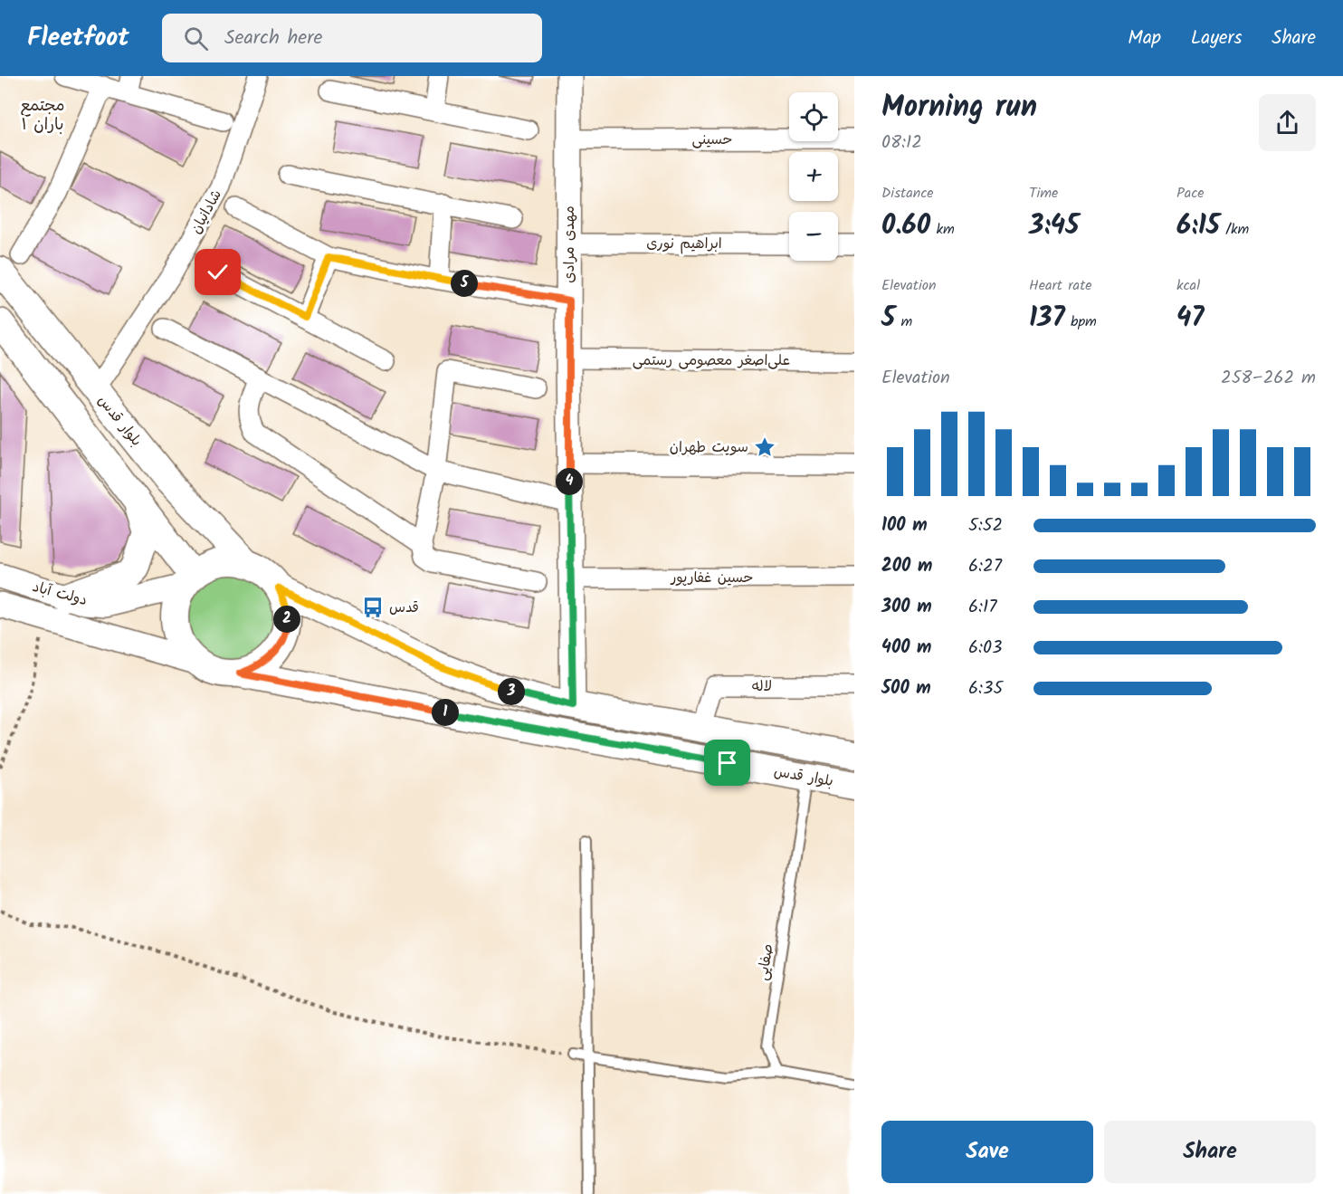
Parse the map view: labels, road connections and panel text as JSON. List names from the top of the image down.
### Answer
{
  "streets": {
    "main road": ["بلوار قدس"],
    "street": [
      "حسینی",
      "شادانیان",
      "ابراهیم نوری",
      "مهدی مرادی",
      "علی‌اصغر معصومی رستمی",
      "حسین غفارپور",
      "دولت آباد",
      "لاله"
    ],
    "lane": ["صفایی"]
  },
  "crossings": [
    ["حسینی", "مهدی مرادی"],
    ["شادانیان", "بلوار قدس"],
    ["ابراهیم نوری", "مهدی مرادی"],
    ["مهدی مرادی", "علی‌اصغر معصومی رستمی"],
    ["مهدی مرادی", "بلوار قدس"],
    ["مهدی مرادی", "حسین غفارپور"],
    ["بلوار قدس", "دولت آباد"],
    ["بلوار قدس", "لاله"],
    ["بلوار قدس", "صفایی"]
  ],
  "districts": ["مجتمع باران ١"],
  "places": {
    "place": ["سويت طهران"],
    "bus stop": ["قدس"]
  },
  "page": {
    "header": "Fleetfoot",
    "search": "Search here",
    "nav": ["Map", "Layers", "Share"],
    "heading": ["Morning run", "08:12"],
    "map_buttons": ["+", "−"],
    "stats": [
      ["Distance", "0.60 km"],
      ["Time", "3:45"],
      ["Pace", "6:15 /km"],
      ["Elevation", "5 m"],
      ["Heart rate", "137 bpm"],
      ["kcal", "47"]
    ],
    "pins": [
      "5",
      "4",
      "2",
      "3",
      "1"
    ],
    "chart": ["Elevation", "258–262 m"],
    "list": [
      {
        "name": "100 m",
        "note": "5:52"
      },
      {
        "name": "200 m",
        "note": "6:27"
      },
      {
        "name": "300 m",
        "note": "6:17"
      },
      {
        "name": "400 m",
        "note": "6:03"
      },
      {
        "name": "500 m",
        "note": "6:35"
      }
    ],
    "buttons": ["Save", "Share"]
  }
}
